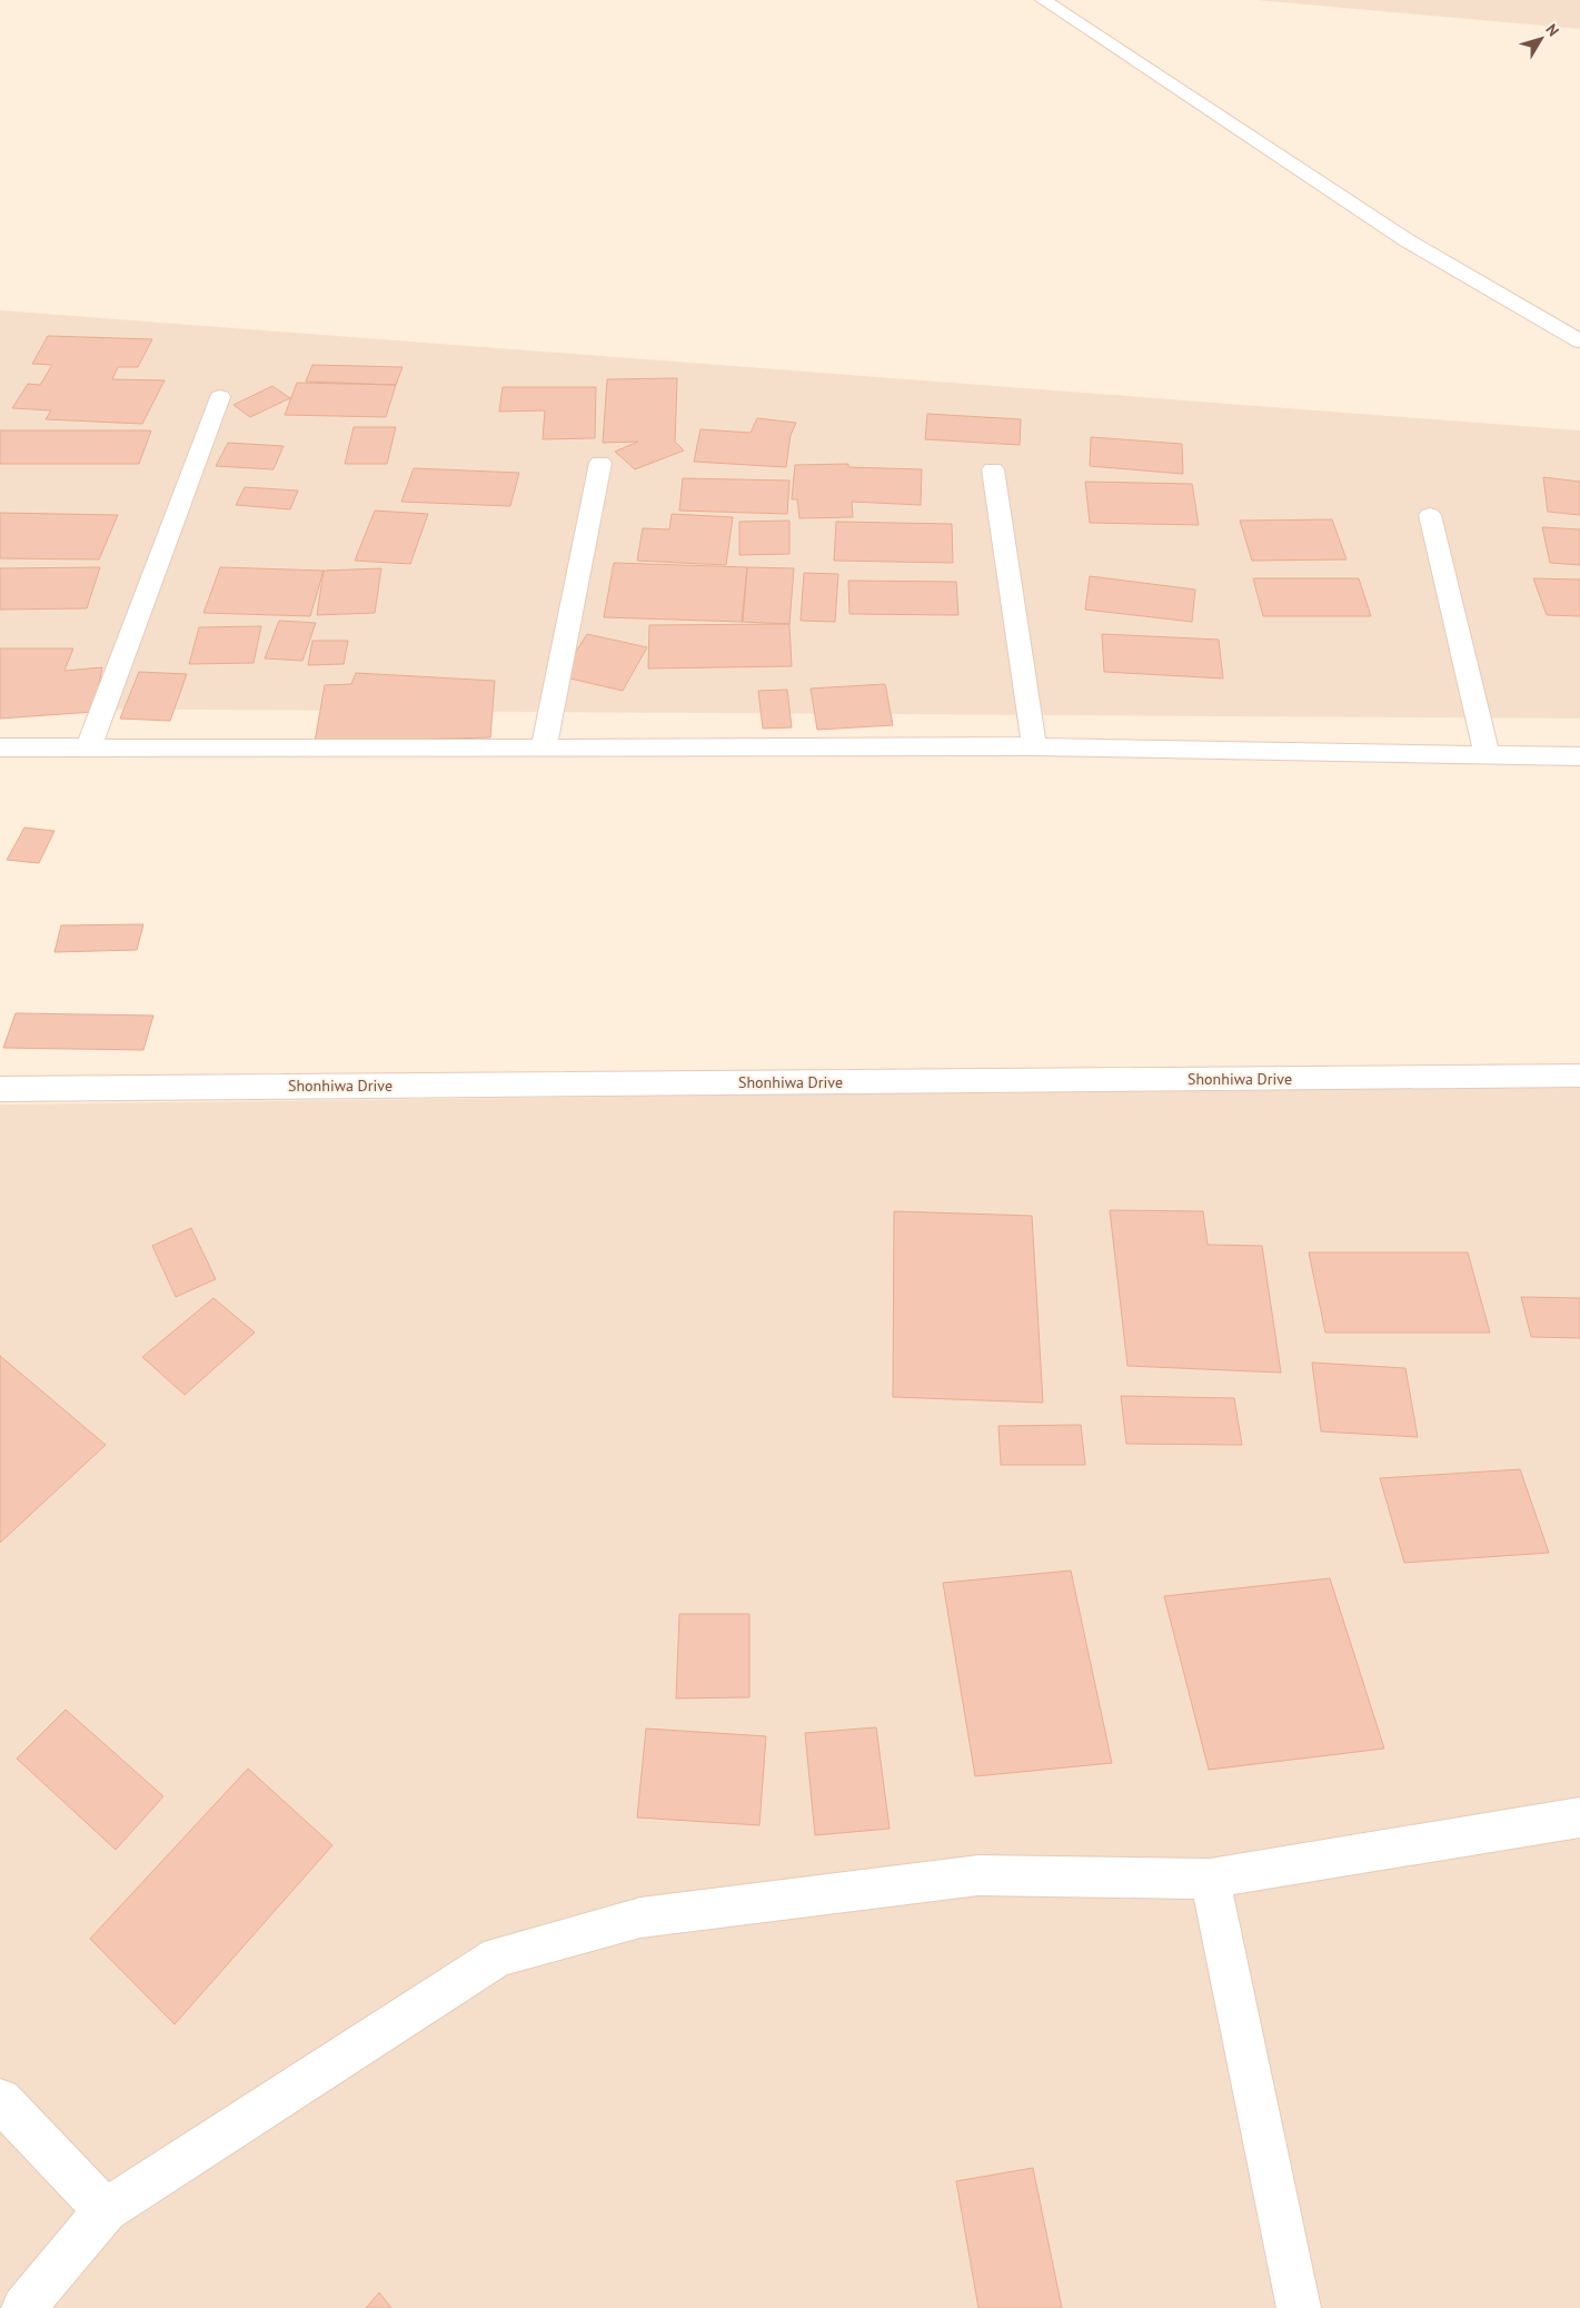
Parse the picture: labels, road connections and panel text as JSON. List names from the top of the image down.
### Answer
{
  "streets": {
    "street": ["Shonhiwa Drive"]
  },
  "north": "top right"
}
